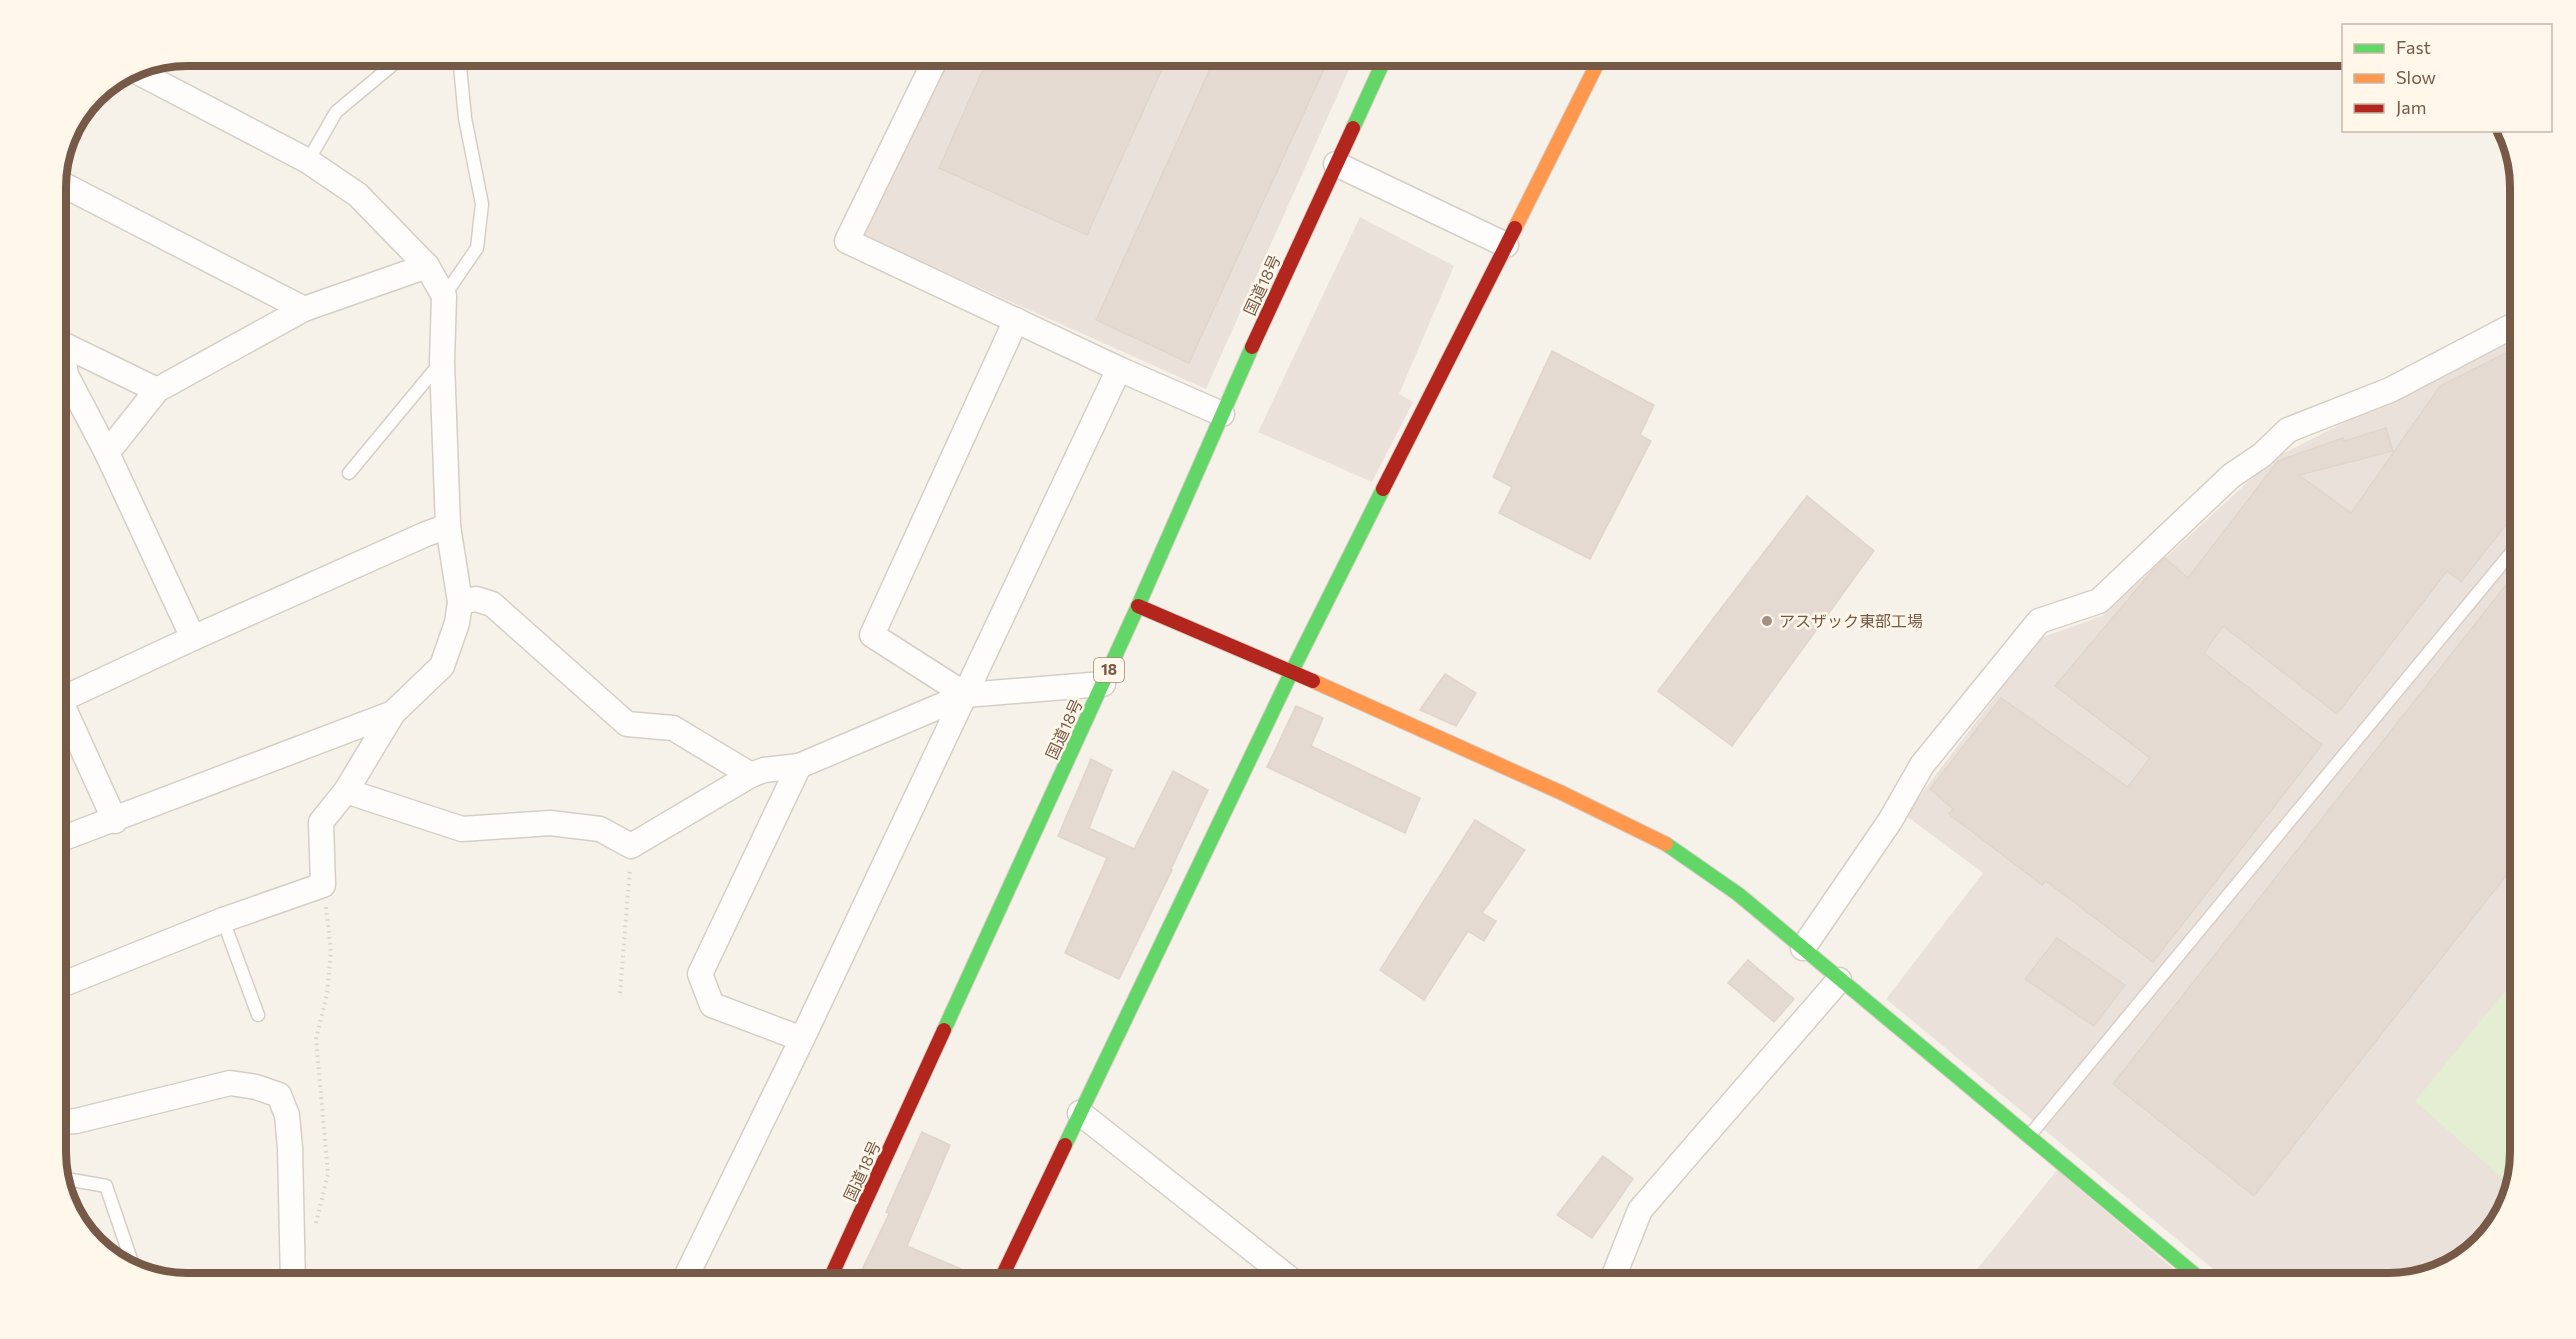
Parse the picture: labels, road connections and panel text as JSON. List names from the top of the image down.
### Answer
{
  "streets": {
    "main road": ["国道18号", "18"]
  },
  "places": ["アスザック東部工場"],
  "legend": ["Fast", "Slow", "Jam"]
}
